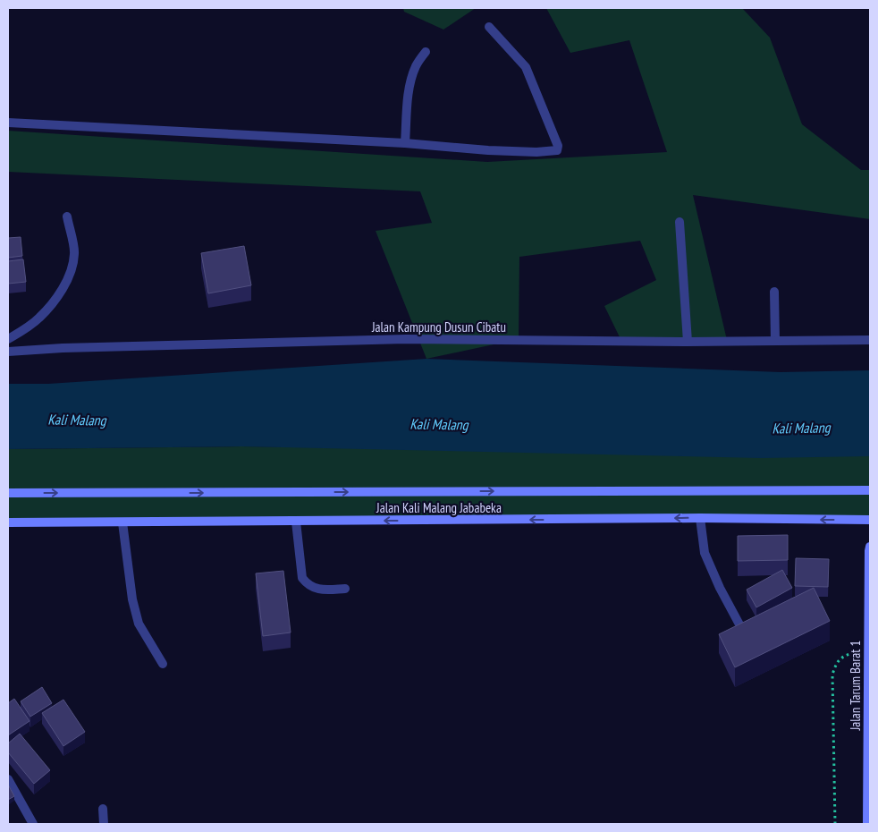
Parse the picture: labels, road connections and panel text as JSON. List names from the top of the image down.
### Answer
{
  "streets": {
    "main road": ["Jalan Kali Malang Jababeka", "Jalan Tarum Barat 1"],
    "street": ["Jalan Kampung Dusun Cibatu"]
  },
  "water": ["Kali Malang"]
}
